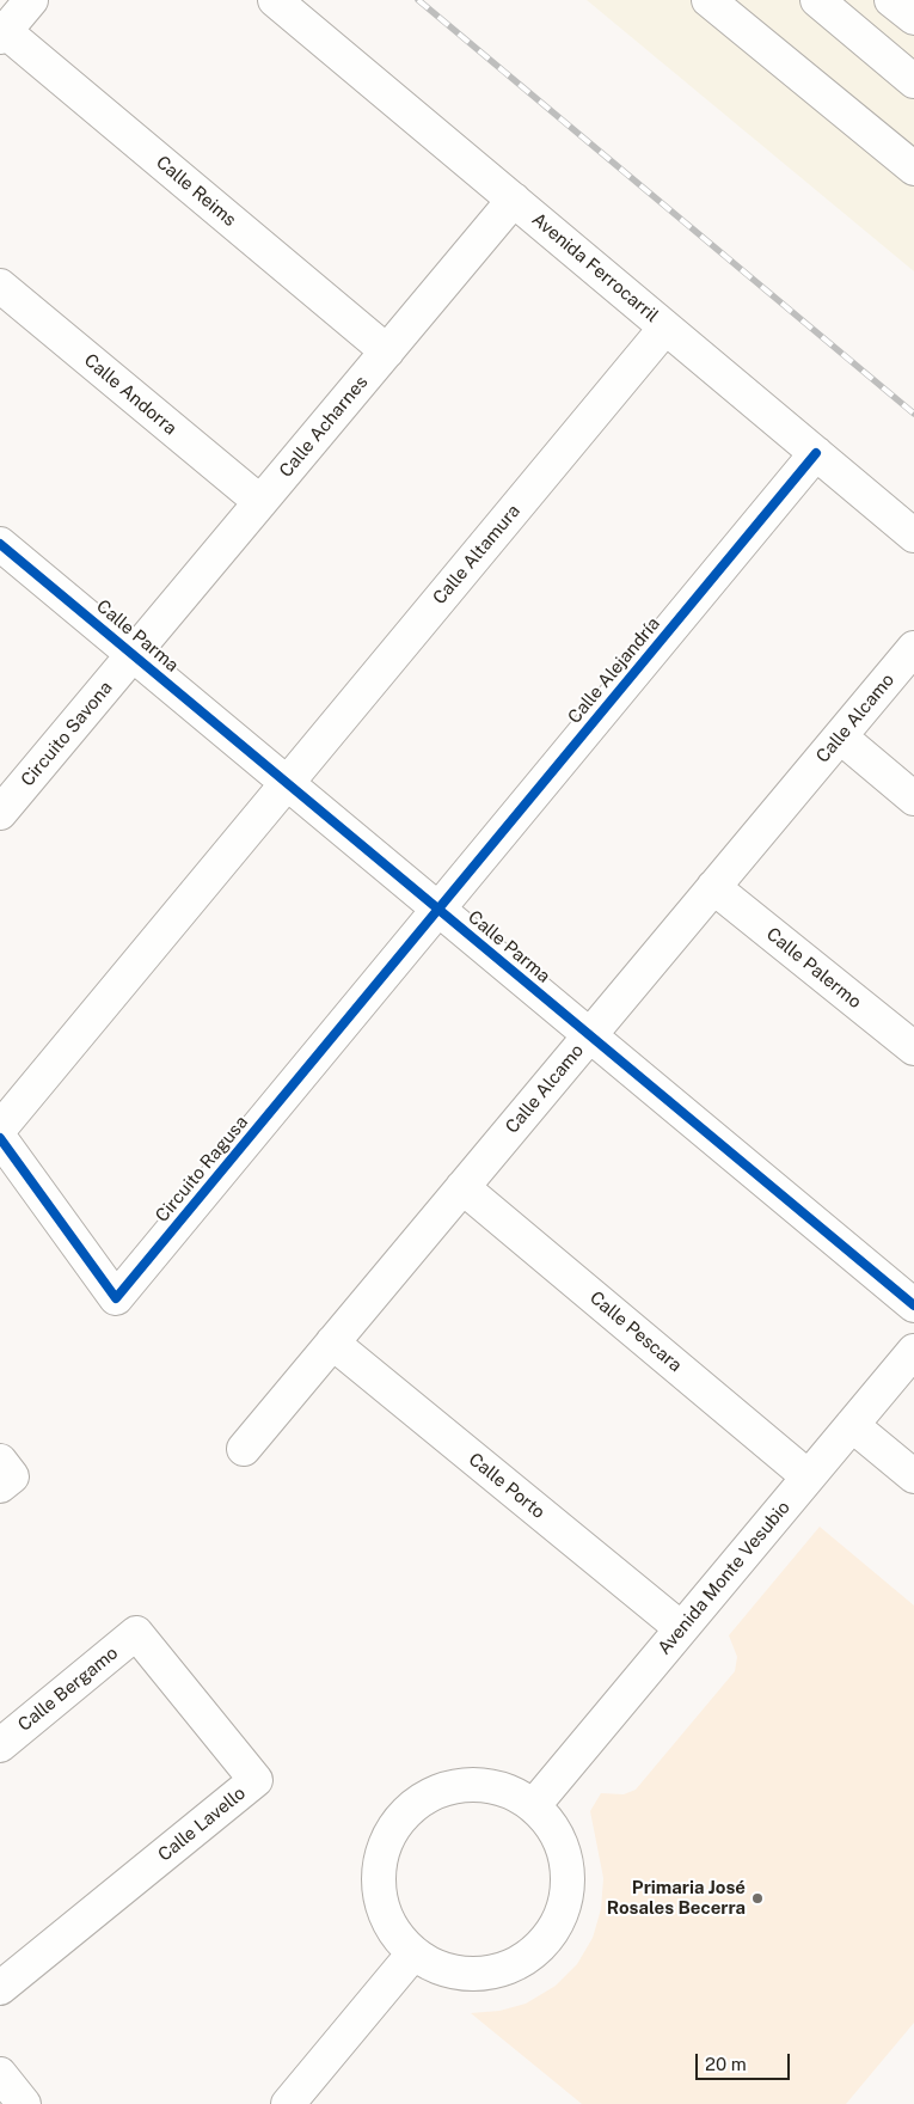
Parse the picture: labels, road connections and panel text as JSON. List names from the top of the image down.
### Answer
{
  "streets": {
    "street": [
      "Calle Reims",
      "Avenida Ferrocarril",
      "Calle Andorra",
      "Calle Acharnes",
      "Calle Altamura",
      "Calle Parma",
      "Calle Alejandría",
      "Calle Alcamo",
      "Circuito Savona",
      "Calle Palermo",
      "Circuito Ragusa",
      "Calle Pescara",
      "Calle Porto",
      "Avenida Monte Vesubio",
      "Calle Bergamo",
      "Calle Lavello"
    ]
  },
  "crossings": [
    ["Calle Reims", "Calle Acharnes"],
    ["Avenida Ferrocarril", "Calle Acharnes"],
    ["Avenida Ferrocarril", "Calle Altamura"],
    ["Avenida Ferrocarril", "Calle Alejandría"],
    ["Calle Andorra", "Calle Acharnes"],
    ["Calle Acharnes", "Calle Parma"],
    ["Calle Acharnes", "Circuito Savona"],
    ["Calle Altamura", "Calle Parma"],
    ["Calle Parma", "Calle Alejandría"],
    ["Calle Parma", "Calle Alcamo"],
    ["Calle Parma", "Circuito Savona"],
    ["Calle Parma", "Circuito Ragusa"],
    ["Calle Alejandría", "Circuito Ragusa"],
    ["Calle Alcamo", "Calle Palermo"],
    ["Calle Alcamo", "Calle Pescara"],
    ["Calle Alcamo", "Calle Porto"],
    ["Calle Pescara", "Avenida Monte Vesubio"],
    ["Calle Porto", "Avenida Monte Vesubio"],
    ["Calle Bergamo", "Calle Lavello"]
  ],
  "places": ["Primaria José Rosales Becerra"],
  "scale_bar": "20 m"
}
